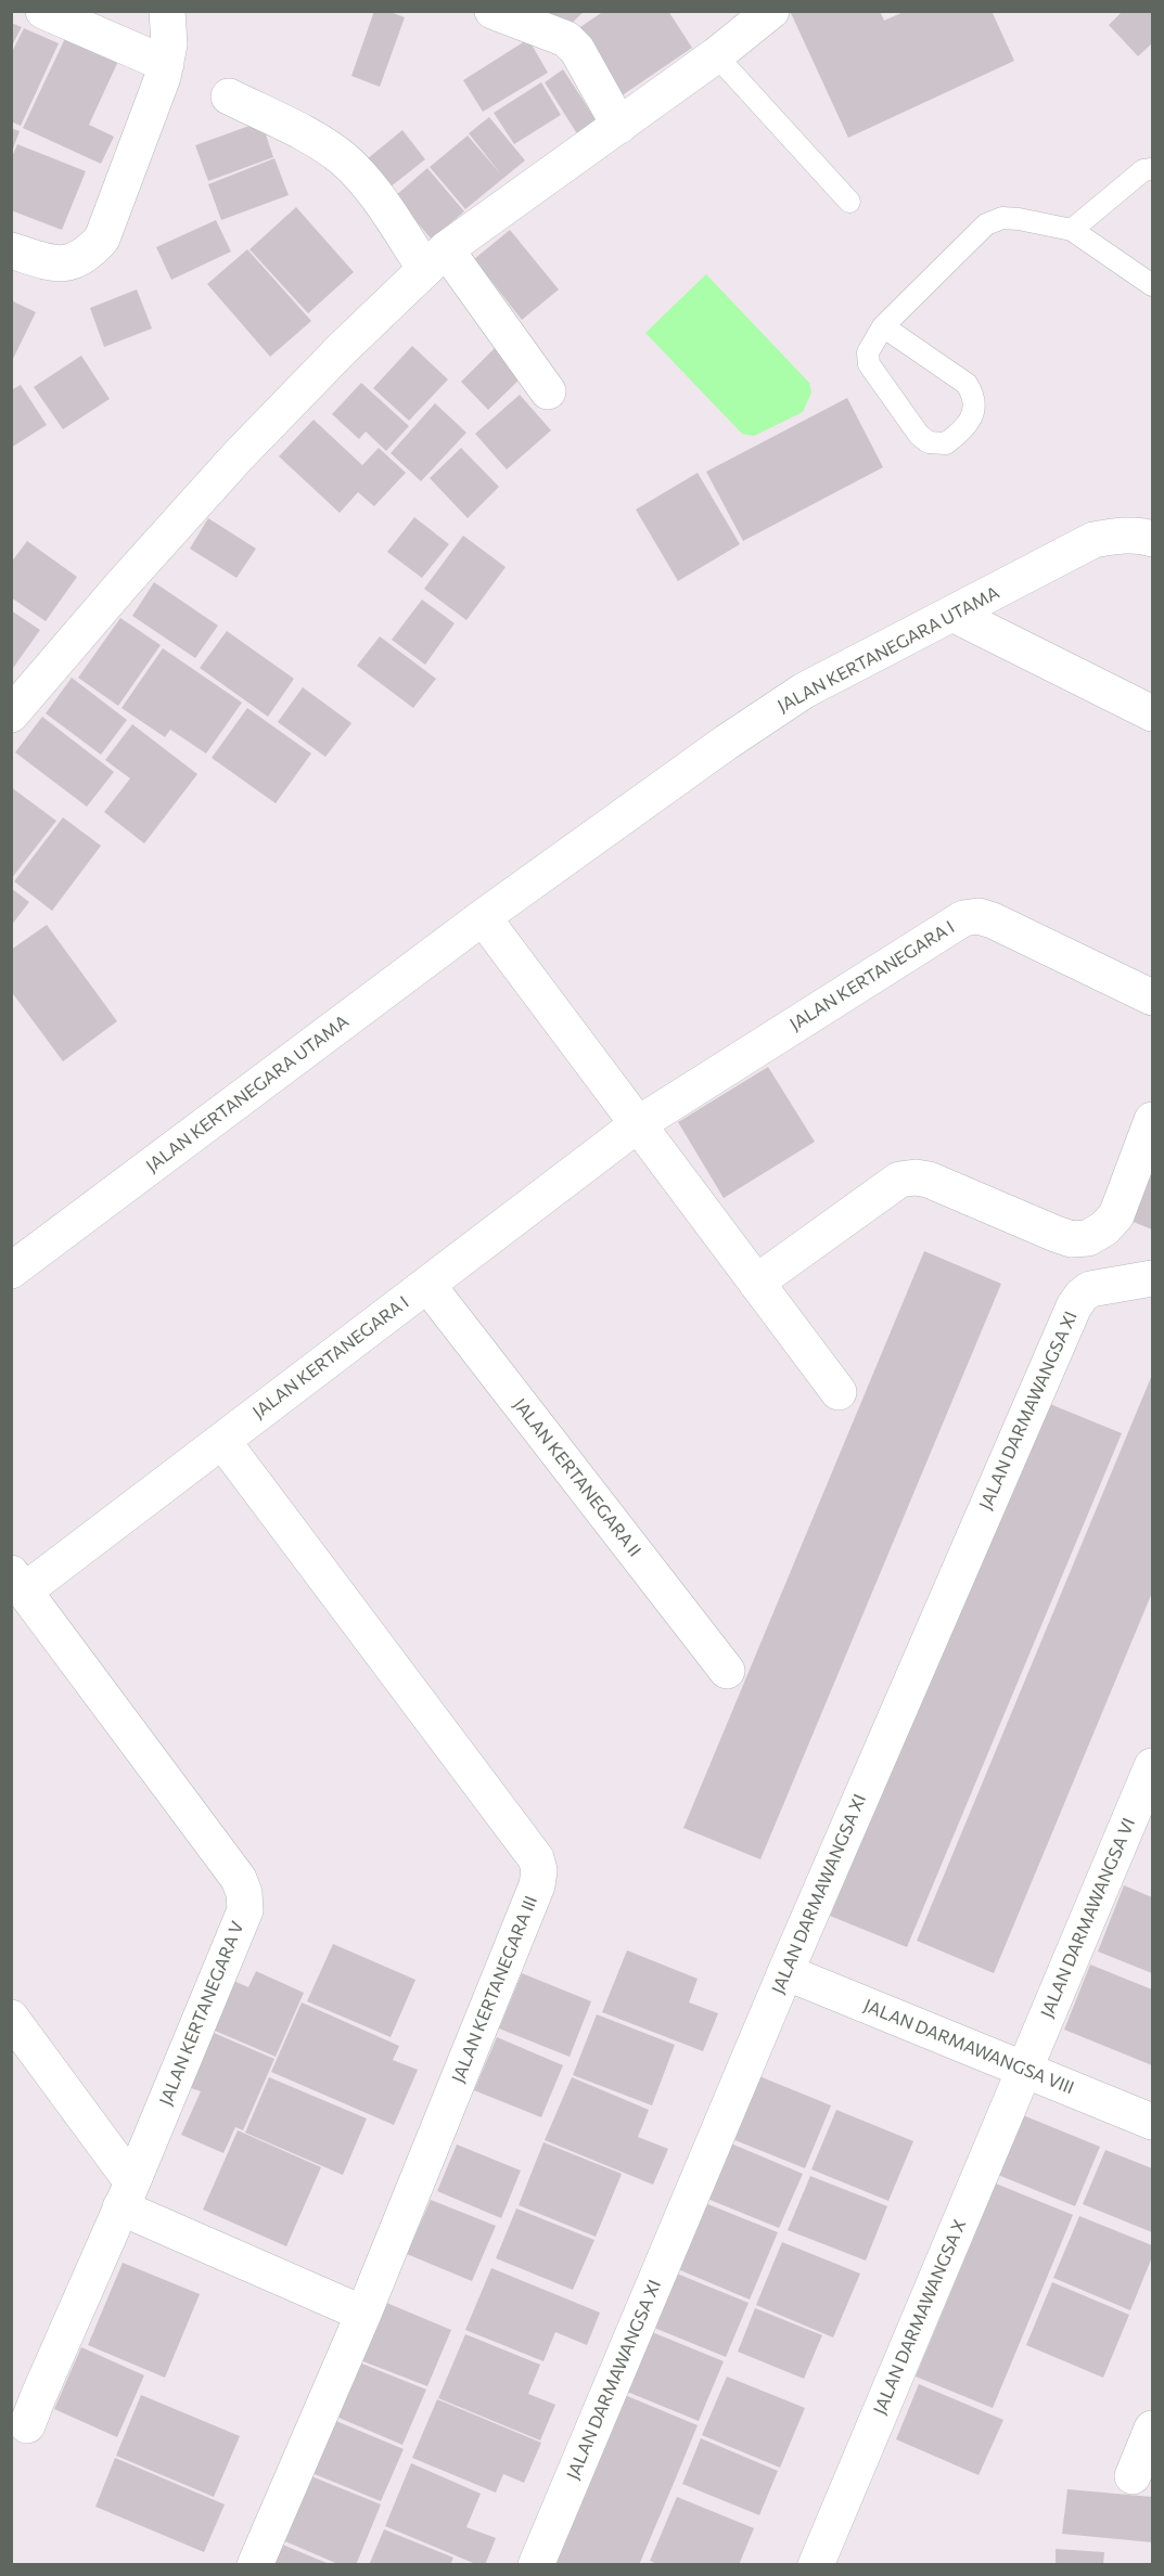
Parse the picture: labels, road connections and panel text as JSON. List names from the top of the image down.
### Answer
{
  "streets": {
    "street": [
      "JALAN KERTANEGARA UTAMA",
      "JALAN KERTANEGARA I",
      "JALAN DARMAWANGSA XI",
      "JALAN KERTANEGARA II",
      "JALAN DARMAWANGSA VI",
      "JALAN KERTANEGARA III",
      "JALAN KERTANEGARA V",
      "JALAN DARMAWANGSA VIII",
      "JALAN DARMAWANGSA X"
    ]
  },
  "crossings": [
    ["JALAN KERTANEGARA I", "JALAN KERTANEGARA II"],
    ["JALAN KERTANEGARA I", "JALAN KERTANEGARA III"],
    ["JALAN KERTANEGARA I", "JALAN KERTANEGARA V"],
    ["JALAN DARMAWANGSA XI", "JALAN DARMAWANGSA VIII"],
    ["JALAN DARMAWANGSA VI", "JALAN DARMAWANGSA VIII"],
    ["JALAN DARMAWANGSA VI", "JALAN DARMAWANGSA X"],
    ["JALAN DARMAWANGSA VIII", "JALAN DARMAWANGSA X"]
  ]
}
